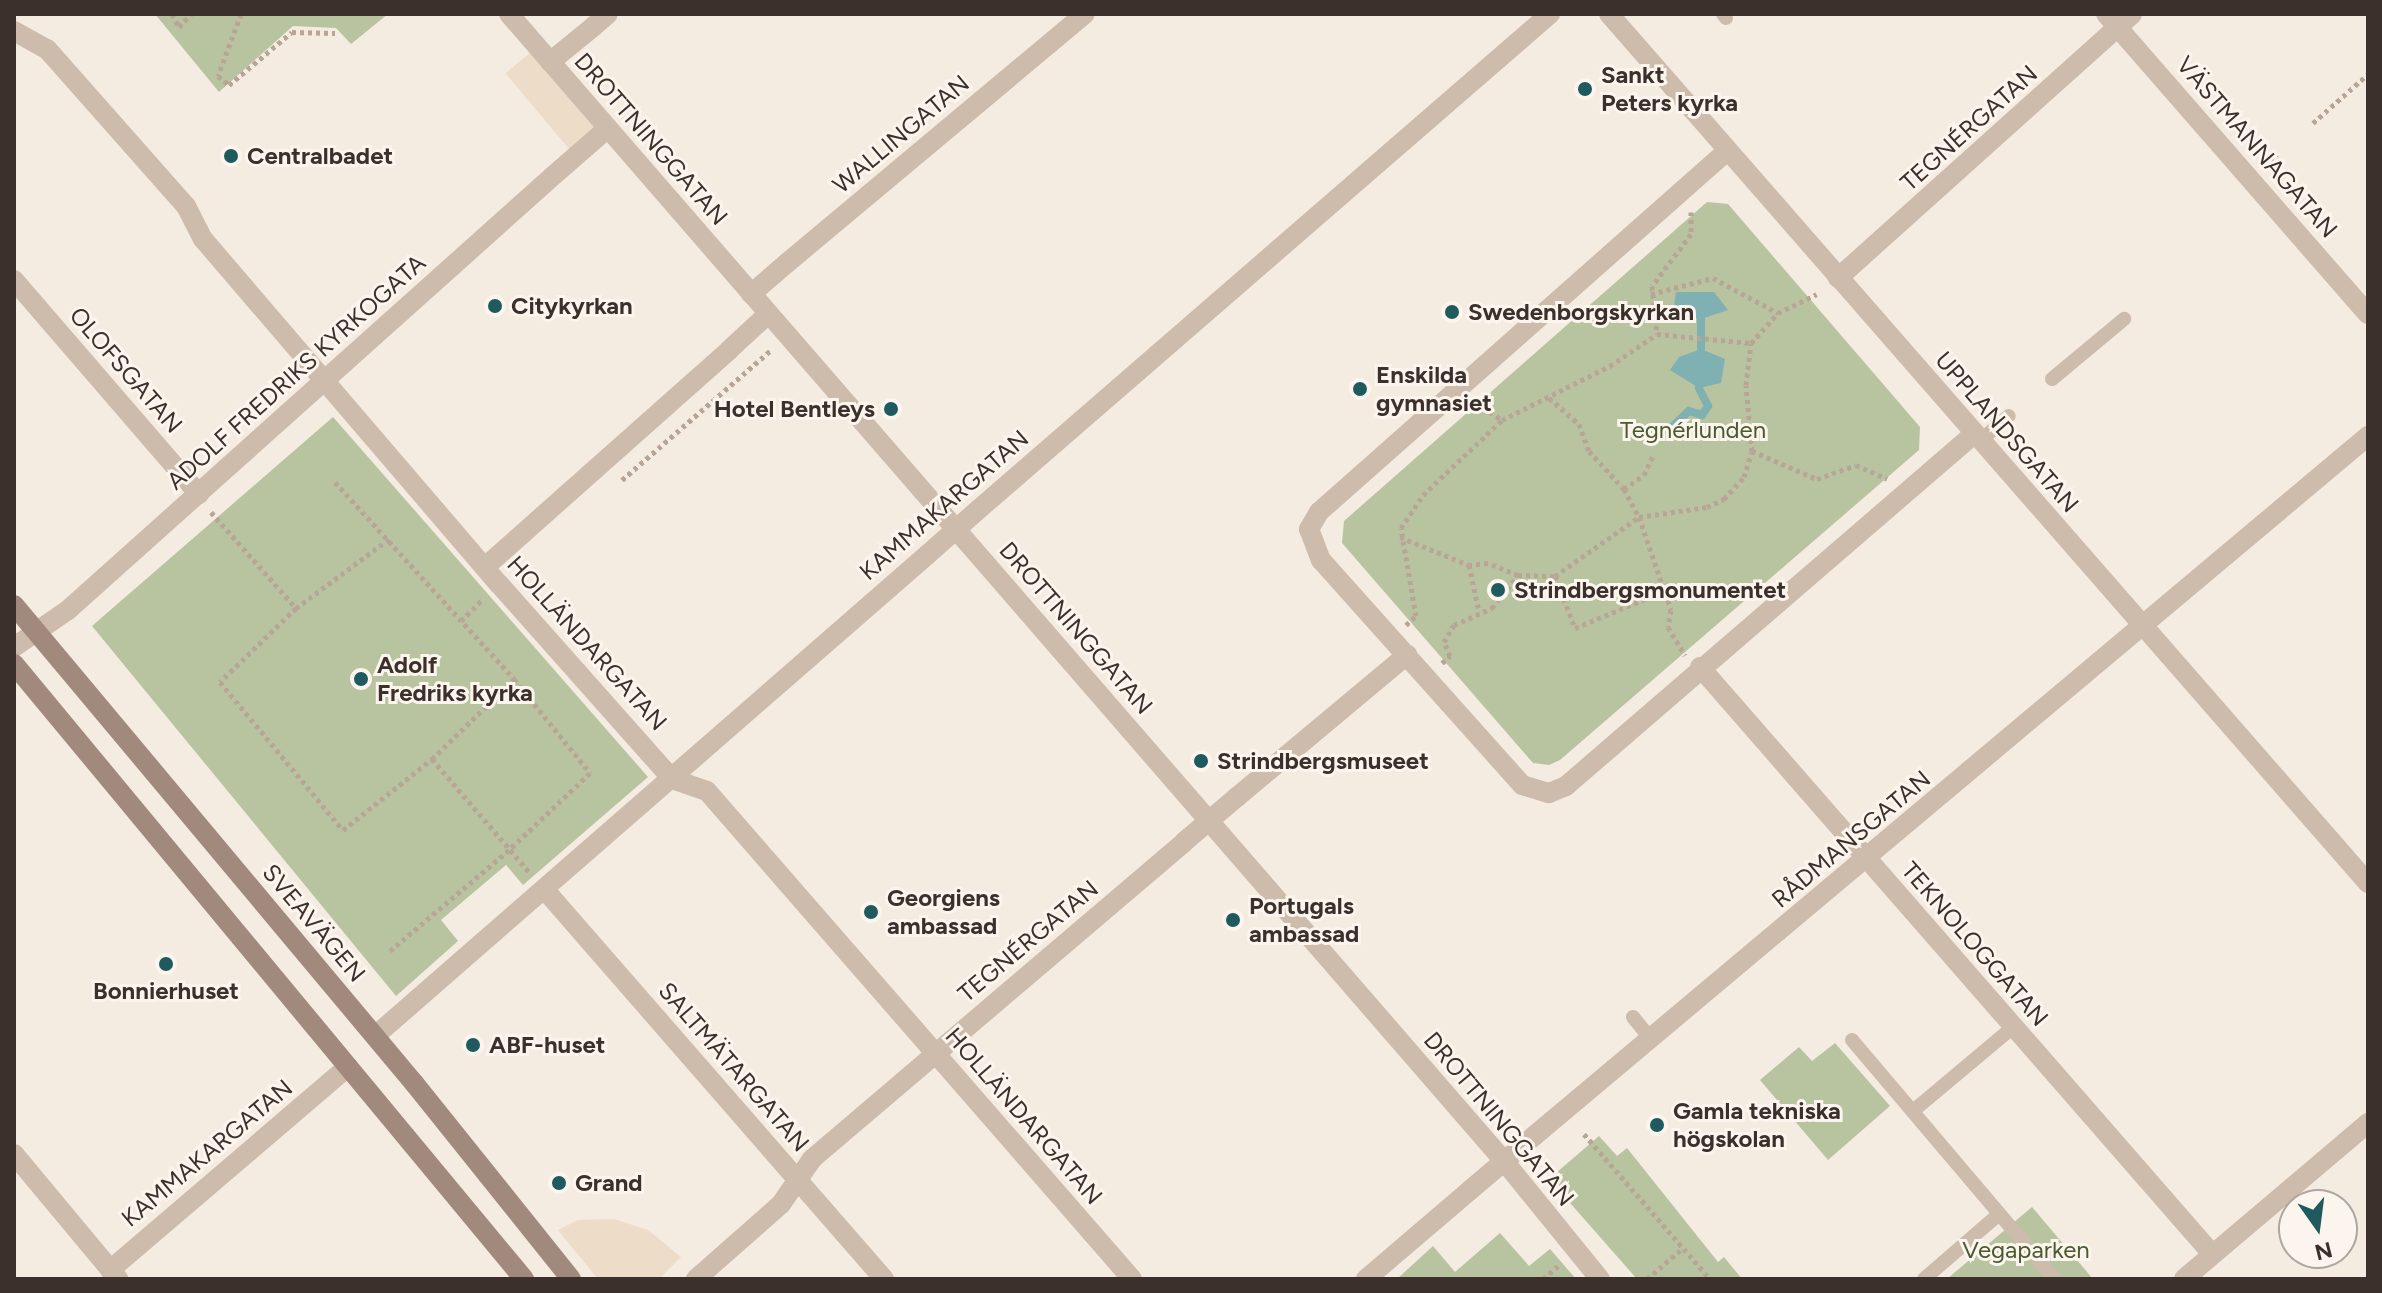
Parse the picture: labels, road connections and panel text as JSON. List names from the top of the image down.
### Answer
{
  "streets": {
    "main road": ["SVEAVÄGEN"],
    "street": [
      "TEGNÉRGATAN",
      "WALLINGATAN",
      "DROTTNINGGATAN",
      "VÄSTMANNAGATAN",
      "OLOFSGATAN",
      "ADOLF FREDRIKS KYRKOGATA",
      "UPPLANDSGATAN",
      "KAMMAKARGATAN",
      "HOLLÄNDARGATAN",
      "RÅDMANSGATAN",
      "TEKNOLOGGATAN",
      "SALTMÄTARGATAN"
    ]
  },
  "crossings": [
    ["TEGNÉRGATAN", "DROTTNINGGATAN"],
    ["TEGNÉRGATAN", "VÄSTMANNAGATAN"],
    ["TEGNÉRGATAN", "UPPLANDSGATAN"],
    ["TEGNÉRGATAN", "HOLLÄNDARGATAN"],
    ["TEGNÉRGATAN", "SALTMÄTARGATAN"],
    ["WALLINGATAN", "DROTTNINGGATAN"],
    ["DROTTNINGGATAN", "ADOLF FREDRIKS KYRKOGATA"],
    ["DROTTNINGGATAN", "KAMMAKARGATAN"],
    ["DROTTNINGGATAN", "RÅDMANSGATAN"],
    ["OLOFSGATAN", "ADOLF FREDRIKS KYRKOGATA"],
    ["ADOLF FREDRIKS KYRKOGATA", "HOLLÄNDARGATAN"],
    ["ADOLF FREDRIKS KYRKOGATA", "SVEAVÄGEN"],
    ["UPPLANDSGATAN", "RÅDMANSGATAN"],
    ["KAMMAKARGATAN", "HOLLÄNDARGATAN"],
    ["KAMMAKARGATAN", "SVEAVÄGEN"],
    ["KAMMAKARGATAN", "SALTMÄTARGATAN"],
    ["RÅDMANSGATAN", "TEKNOLOGGATAN"]
  ],
  "parks": ["Tegnérlunden", "Vegaparken"],
  "places": [
    "Sankt Peters kyrka",
    "Centralbadet",
    "Citykyrkan",
    "Swedenborgskyrkan",
    "Enskilda gymnasiet",
    "Hotel Bentleys",
    "Strindbergsmonumentet",
    "Adolf Fredriks kyrka",
    "Strindbergsmuseet",
    "Georgiens ambassad",
    "Portugals ambassad",
    "Bonnierhuset",
    "ABF-huset",
    "Gamla tekniska högskolan",
    "Grand"
  ],
  "north": "bottom"
}
